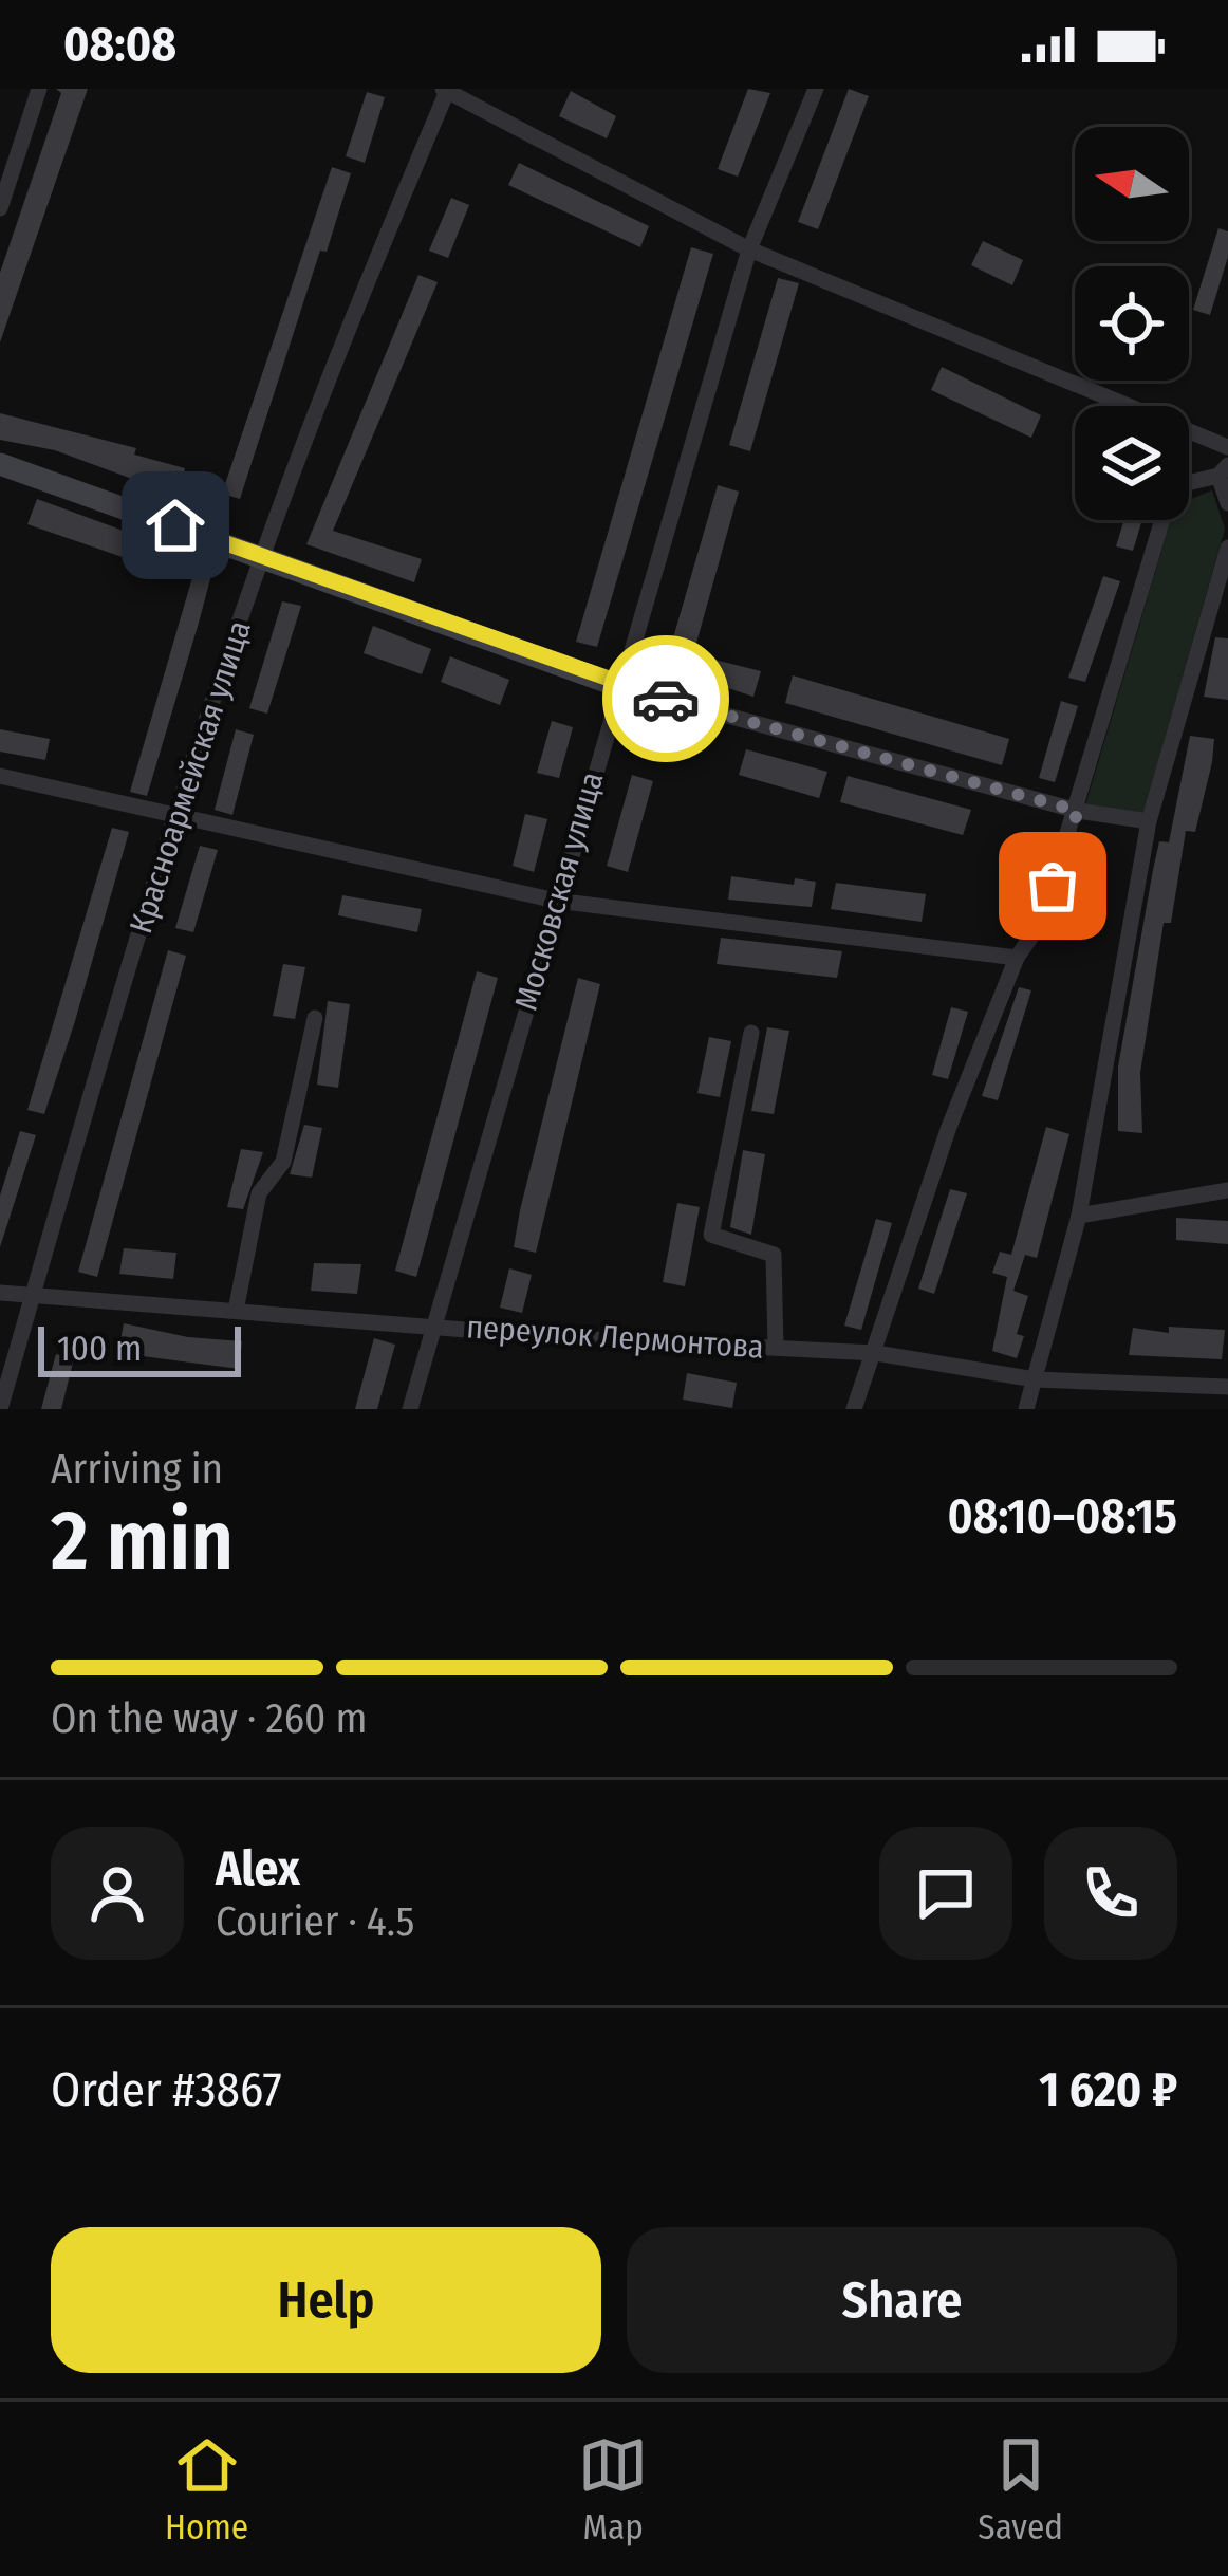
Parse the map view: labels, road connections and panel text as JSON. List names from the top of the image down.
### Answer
{
  "streets": {
    "street": ["Красноармейская улица", "Московская улица", "переулок Лермонтова"]
  },
  "crossings": [
    ["Красноармейская улица", "переулок Лермонтова"],
    ["Московская улица", "переулок Лермонтова"]
  ],
  "scale_bar": "100 m",
  "north": "left",
  "page": {
    "status": "08:08",
    "scale": "100 m",
    "heading": ["2 min", "Arriving in", "08:10–08:15"],
    "panel": [
      "Alex",
      "Courier · 4.5",
      "Order #3867",
      "1 620 ₽"
    ],
    "bar": "On the way · 260 m",
    "buttons": ["Help", "Share"],
    "tabs": ["Home", "Map", "Saved"]
  }
}
